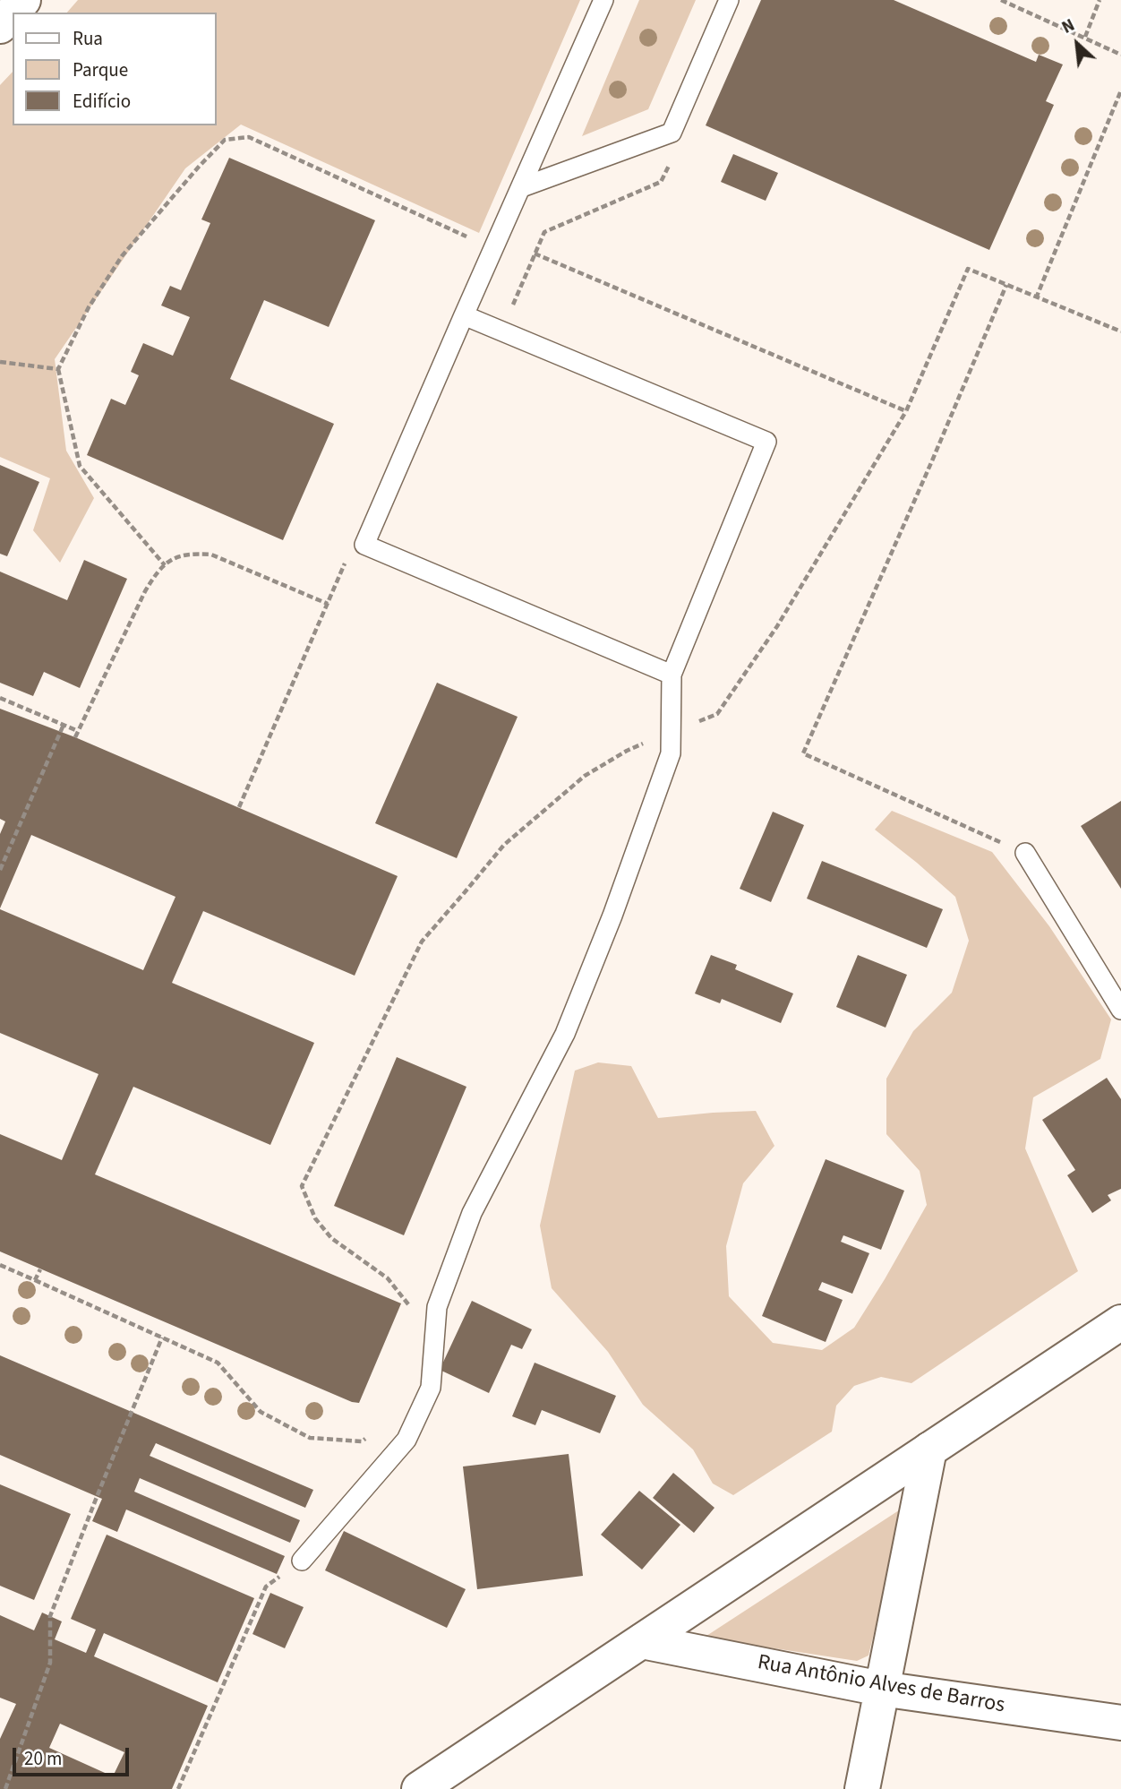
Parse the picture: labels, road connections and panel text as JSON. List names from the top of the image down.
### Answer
{
  "streets": {
    "street": ["Rua Antônio Alves de Barros"]
  },
  "legend": ["Rua", "Parque", "Edifício"],
  "scale_bar": "20 m",
  "north": "top left"
}
